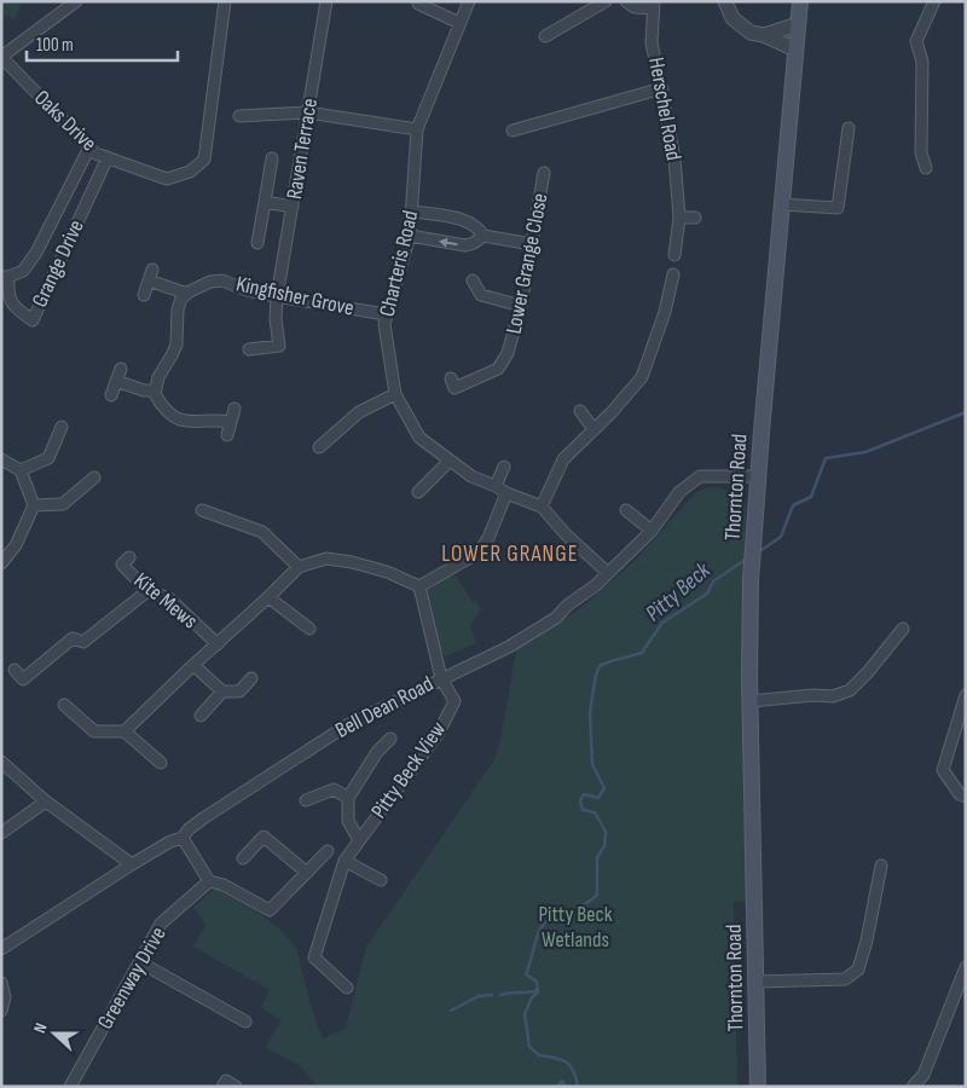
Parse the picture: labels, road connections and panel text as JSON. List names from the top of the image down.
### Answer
{
  "streets": {
    "main road": ["Thornton Road"],
    "street": [
      "Herschel Road",
      "Oaks Drive",
      "Raven Terrace",
      "Grange Drive",
      "Charteris Road",
      "Lower Grange Close",
      "Kingfisher Grove",
      "Kite Mews",
      "Bell Dean Road",
      "Pitty Beck View",
      "Greenway Drive"
    ]
  },
  "crossings": [
    ["Oaks Drive", "Grange Drive"],
    ["Raven Terrace", "Kingfisher Grove"],
    ["Charteris Road", "Kingfisher Grove"],
    ["Charteris Road", "Bell Dean Road"],
    ["Thornton Road", "Bell Dean Road"],
    ["Bell Dean Road", "Pitty Beck View"]
  ],
  "districts": ["LOWER GRANGE"],
  "water": ["Pitty Beck"],
  "parks": ["Pitty Beck Wetlands"],
  "scale_bar": "100 m",
  "north": "left"
}
